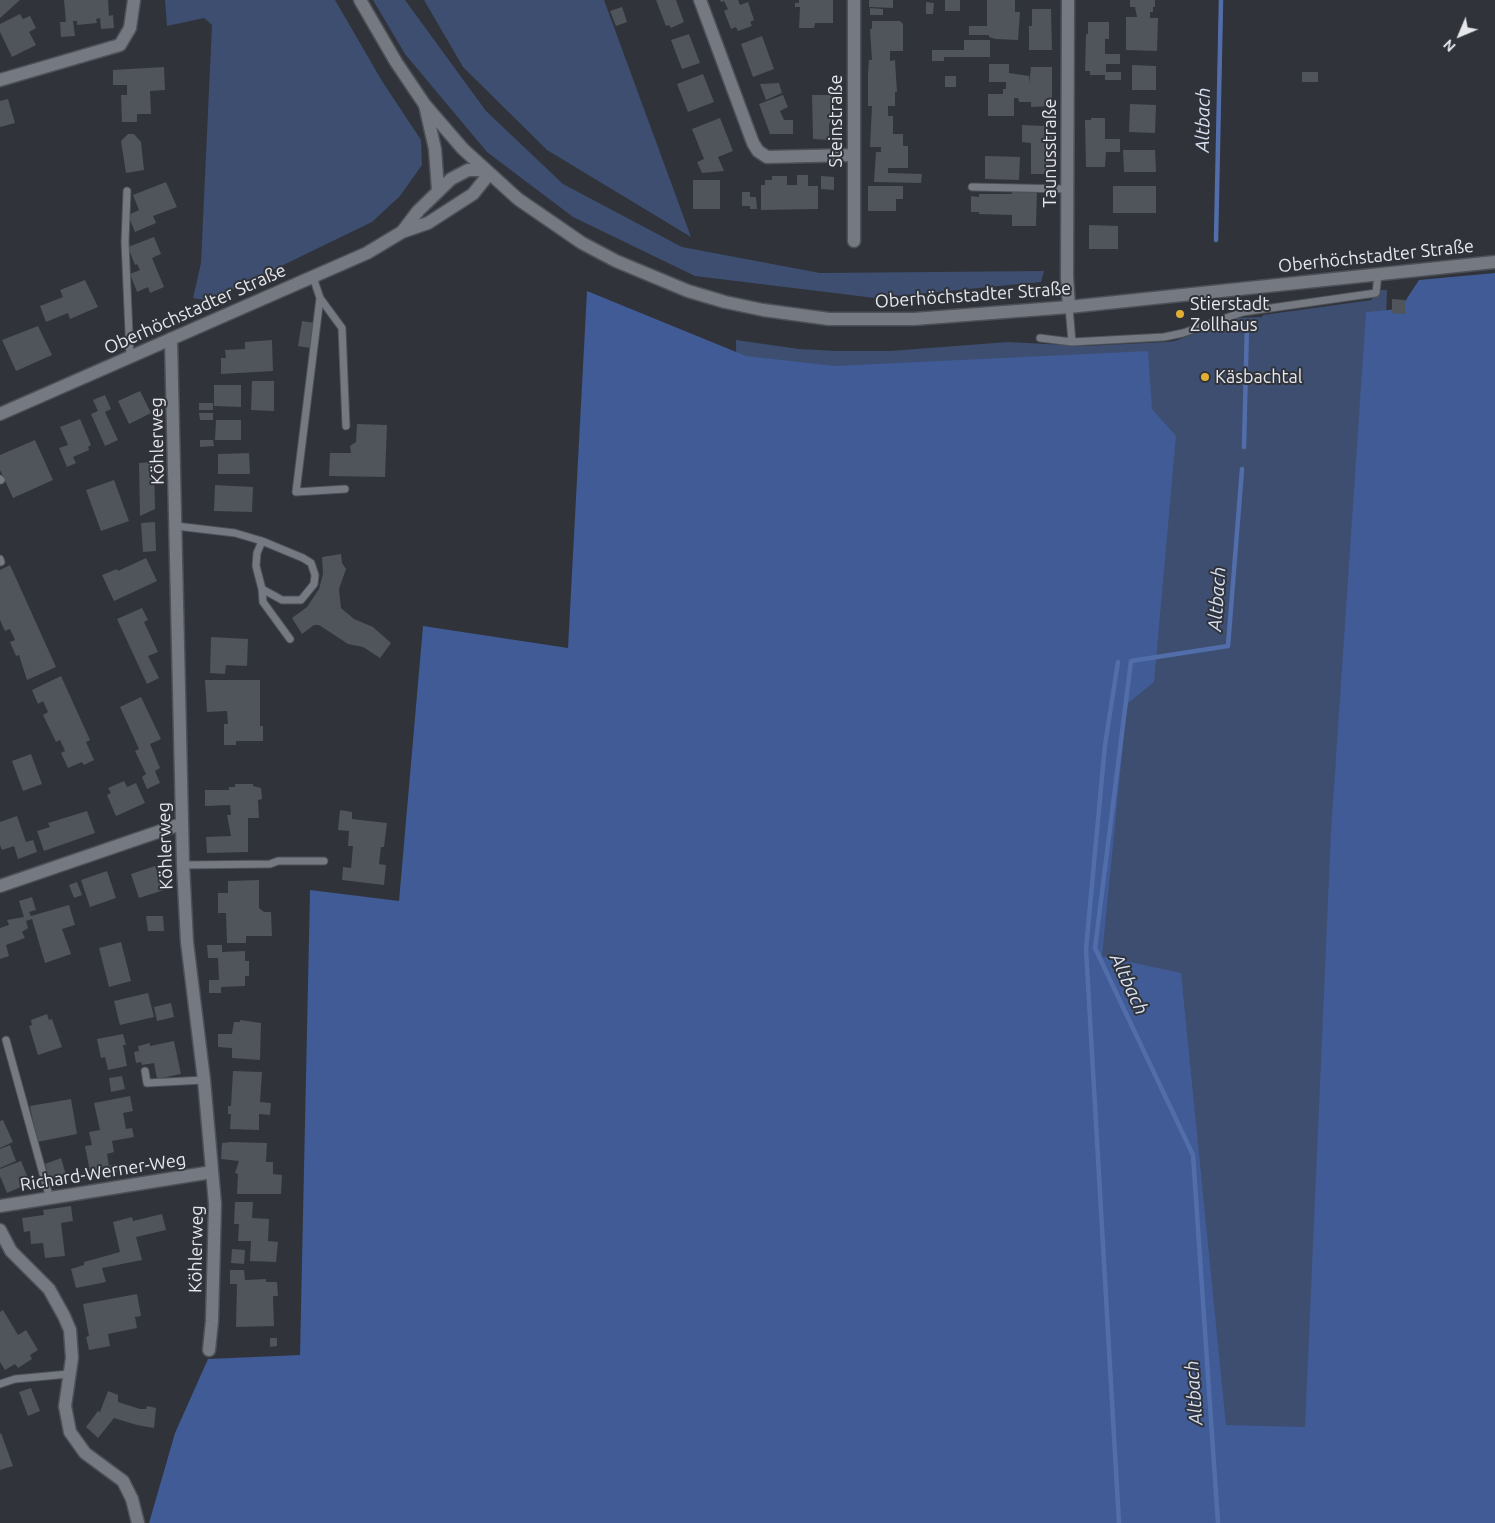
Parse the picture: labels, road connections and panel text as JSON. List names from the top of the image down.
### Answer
{
  "streets": {
    "street": [
      "Steinstraße",
      "Taunusstraße",
      "Oberhöchstadter Straße",
      "Köhlerweg",
      "Richard-Werner-Weg"
    ]
  },
  "crossings": [
    ["Taunusstraße", "Oberhöchstadter Straße"],
    ["Oberhöchstadter Straße", "Köhlerweg"],
    ["Köhlerweg", "Richard-Werner-Weg"]
  ],
  "water": ["Altbach"],
  "places": ["Stierstadt Zollhaus", "Käsbachtal"],
  "north": "bottom left"
}
